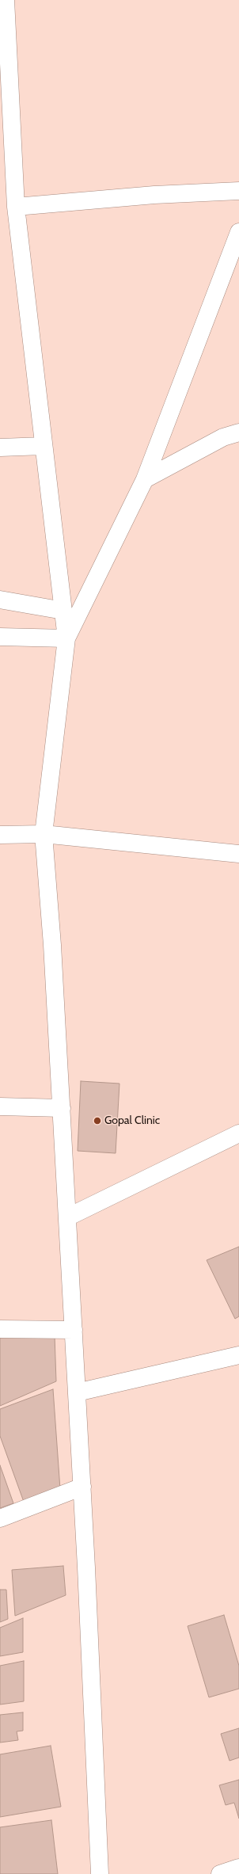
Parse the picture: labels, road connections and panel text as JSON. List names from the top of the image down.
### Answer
{
  "places": ["Gopal Clinic"]
}
